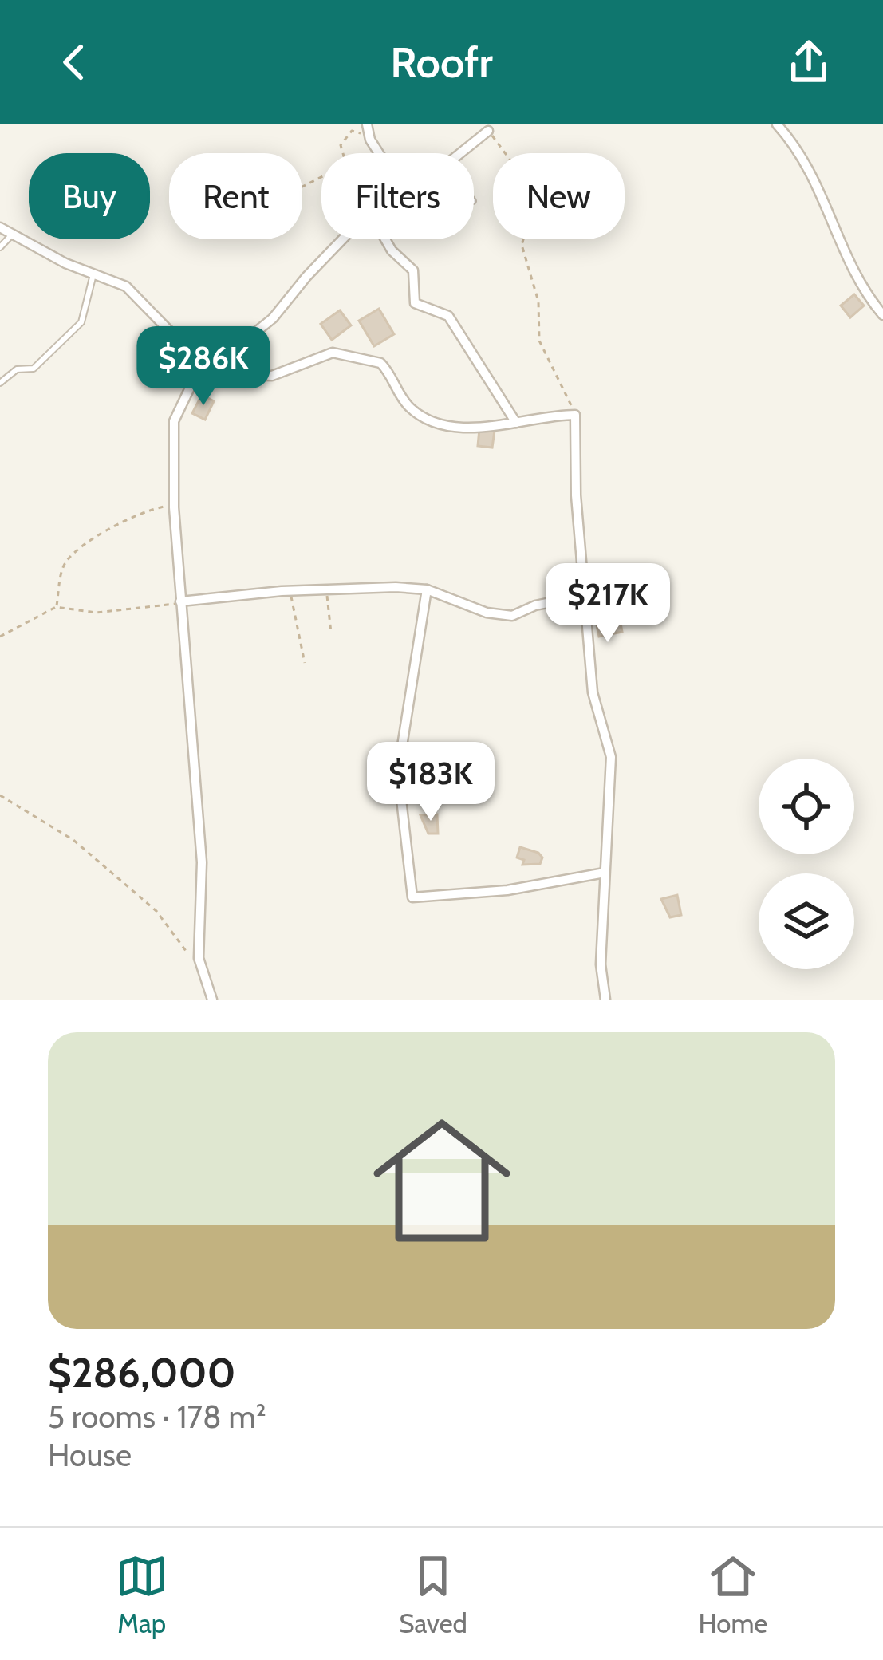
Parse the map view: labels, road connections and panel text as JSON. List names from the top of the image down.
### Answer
{
  "page": {
    "header": "Roofr",
    "chip": [
      "Buy",
      "Rent",
      "Filters",
      "New"
    ],
    "price": ["$286K", "$217K", "$183K"],
    "list": [
      {
        "name": "$286,000",
        "note": "5 rooms · 178 m² · House"
      }
    ],
    "tabs": ["Map", "Saved", "Home"]
  }
}
